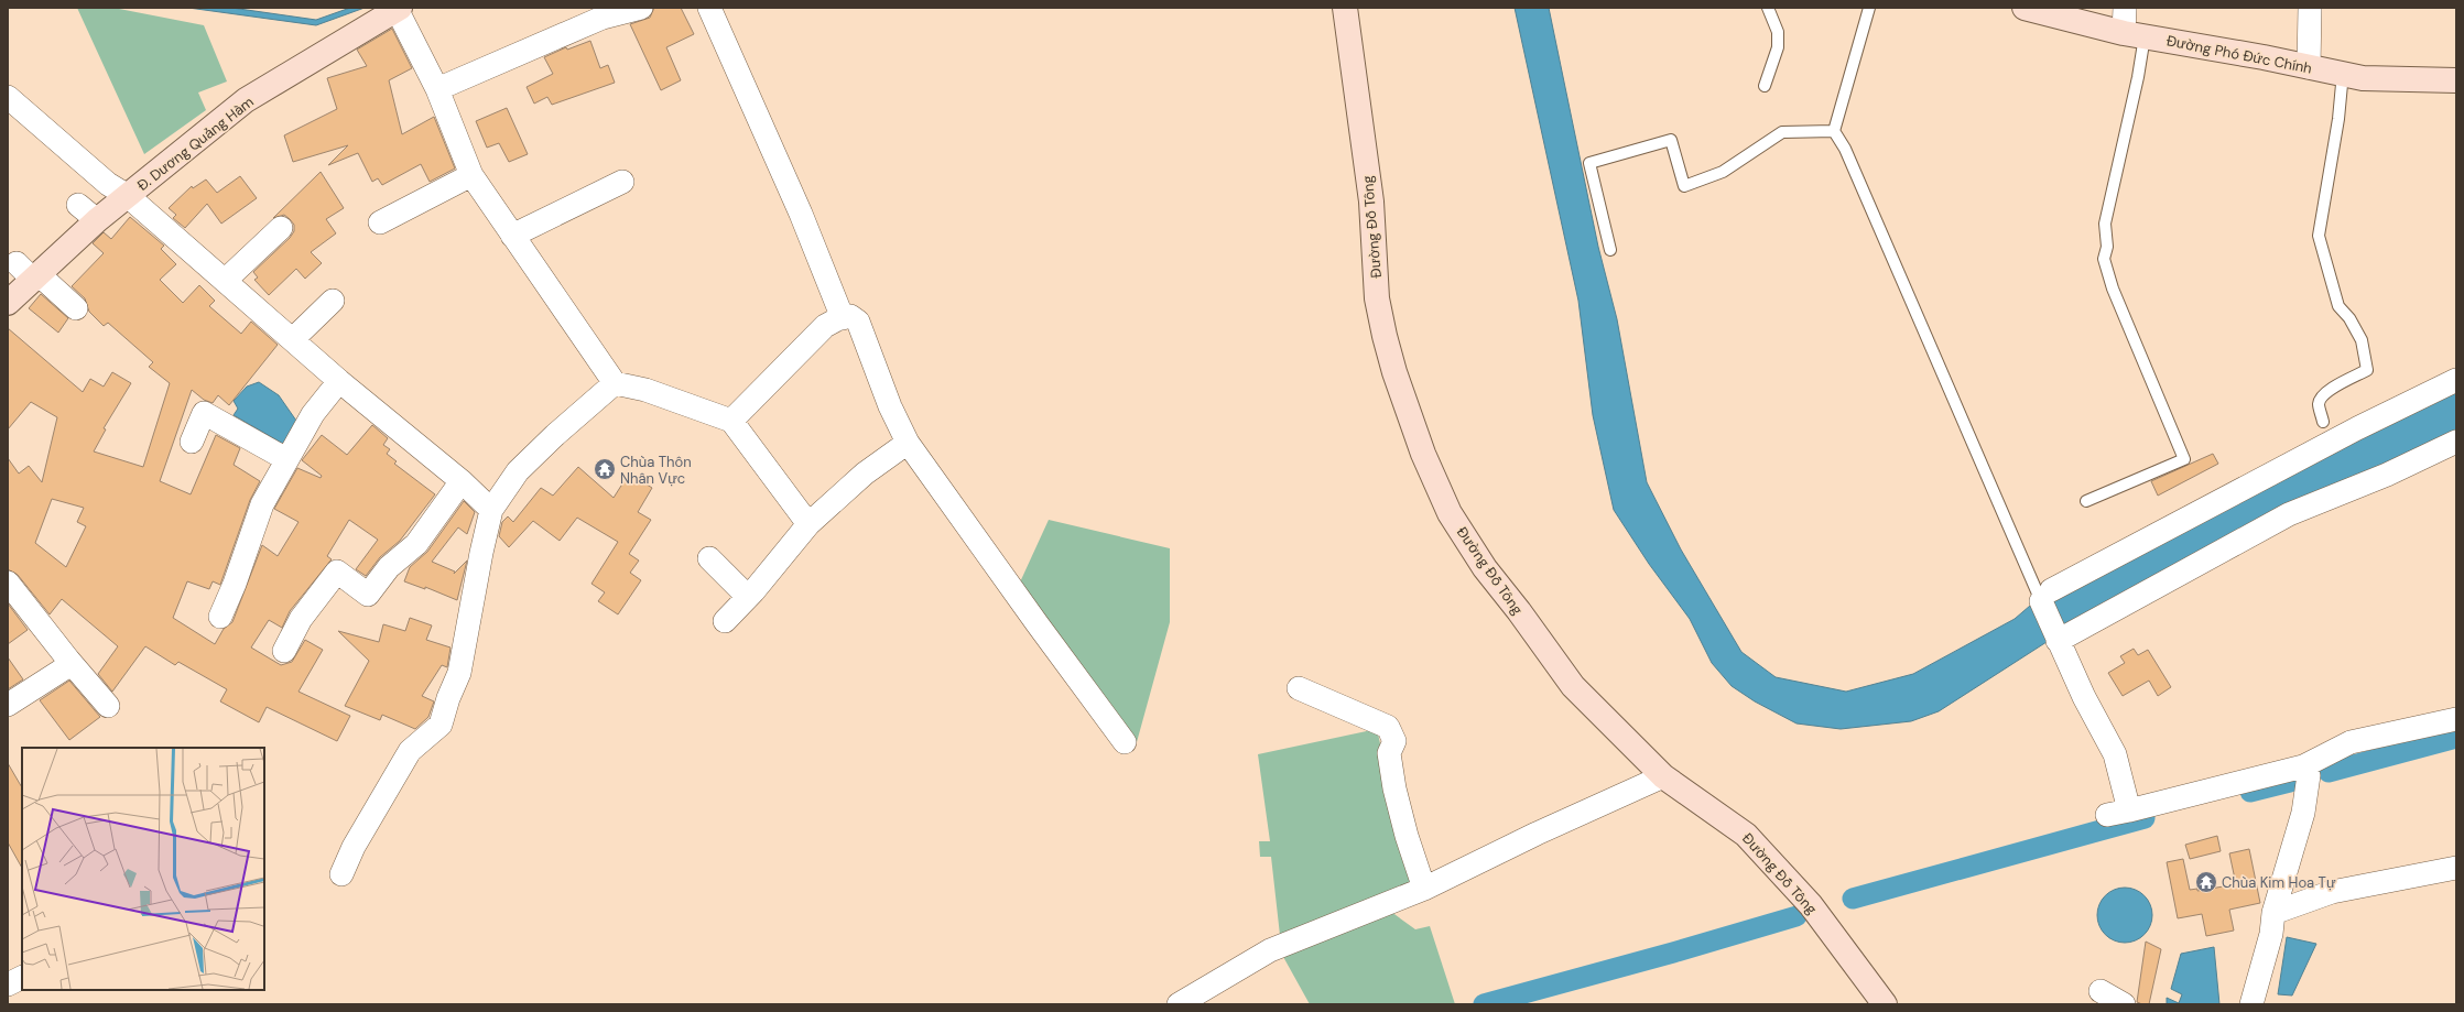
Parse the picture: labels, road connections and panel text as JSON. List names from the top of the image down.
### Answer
{
  "streets": {
    "main road": ["Đường Phó Đức Chính", "Đ. Dương Quảng Hàm", "Đường Đỗ Tông"]
  },
  "places": {
    "temple": ["Chùa Thôn Nhân Vực", "Chùa Kim Hoa Tự"]
  }
}
